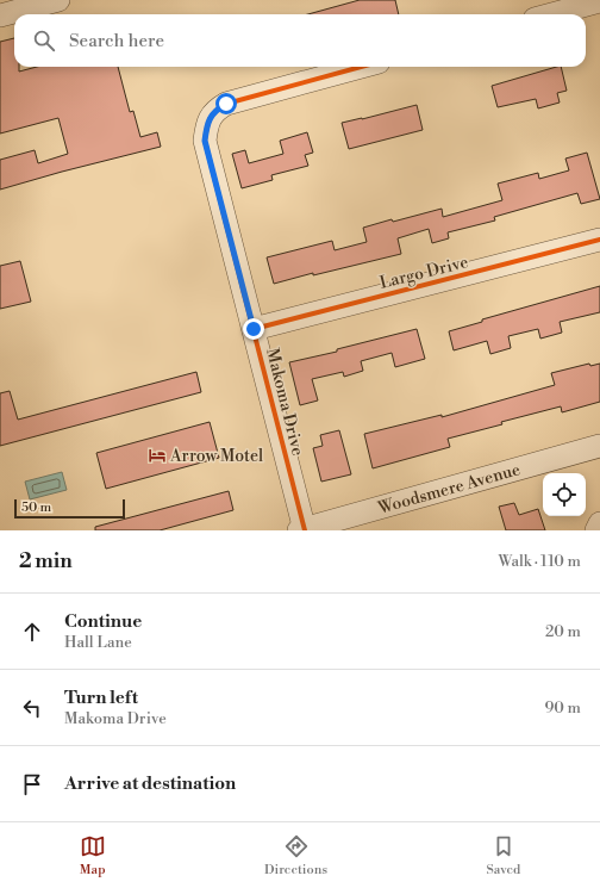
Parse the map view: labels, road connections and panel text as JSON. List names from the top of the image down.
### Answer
{
  "streets": {
    "street": ["Largo Drive", "Makoma Drive", "Woodsmere Avenue"]
  },
  "crossings": [
    ["Largo Drive", "Makoma Drive"],
    ["Makoma Drive", "Woodsmere Avenue"]
  ],
  "places": {
    "hotel": ["Arrow Motel"]
  },
  "scale_bar": "50 m",
  "page": {
    "search": "Search here",
    "scale": "50 m",
    "heading": ["2 min", "Walk · 110 m"],
    "list": [
      ["Continue", "Hall Lane", "20 m"],
      ["Turn left", "Makoma Drive", "90 m"],
      "Arrive at destination"
    ],
    "nav": ["Map", "Directions", "Saved"]
  }
}
